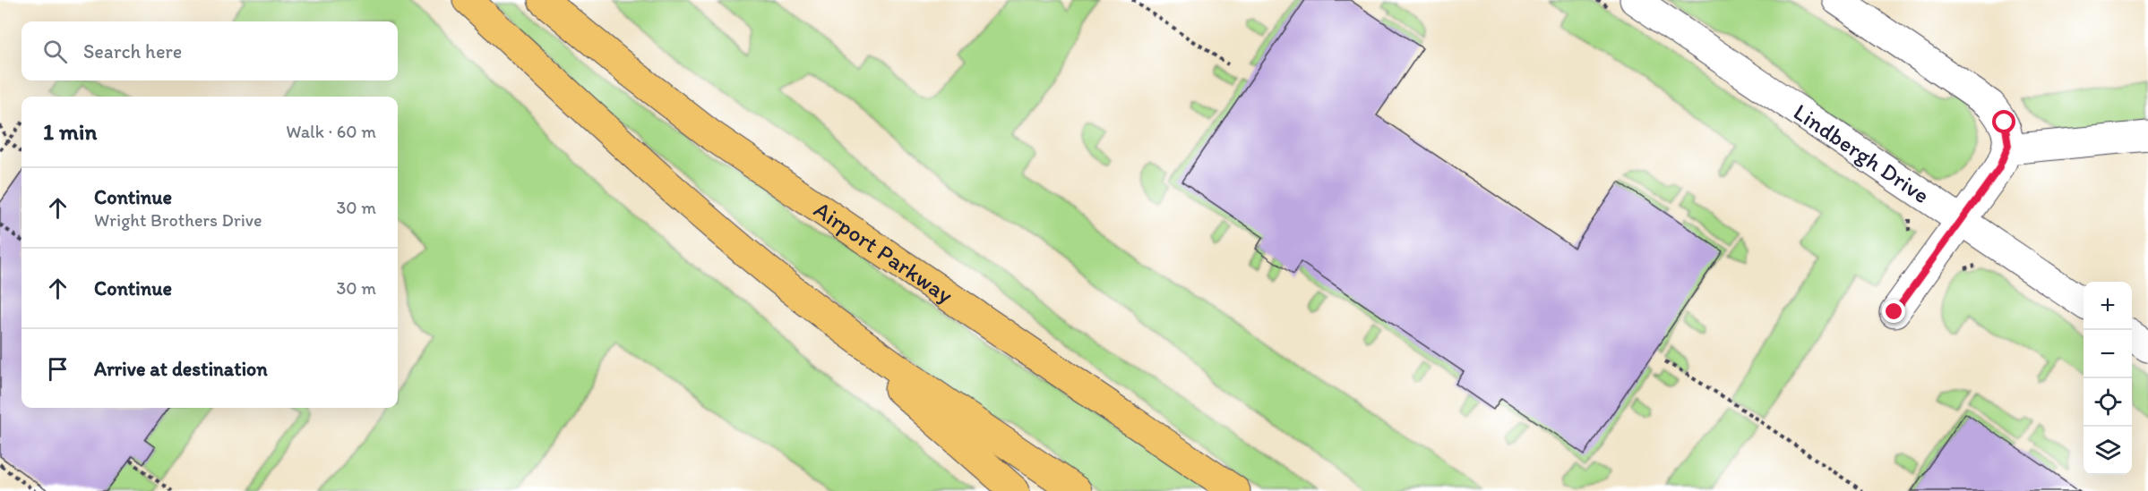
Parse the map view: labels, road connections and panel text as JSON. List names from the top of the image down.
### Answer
{
  "streets": {
    "highway": ["Airport Parkway"],
    "street": ["Lindbergh Drive"]
  },
  "page": {
    "search": "Search here",
    "heading": ["1 min", "Walk · 60 m"],
    "list": [
      ["Continue", "Wright Brothers Drive", "30 m"],
      ["Continue", "30 m"],
      "Arrive at destination"
    ],
    "map_buttons": ["+", "−"]
  }
}
